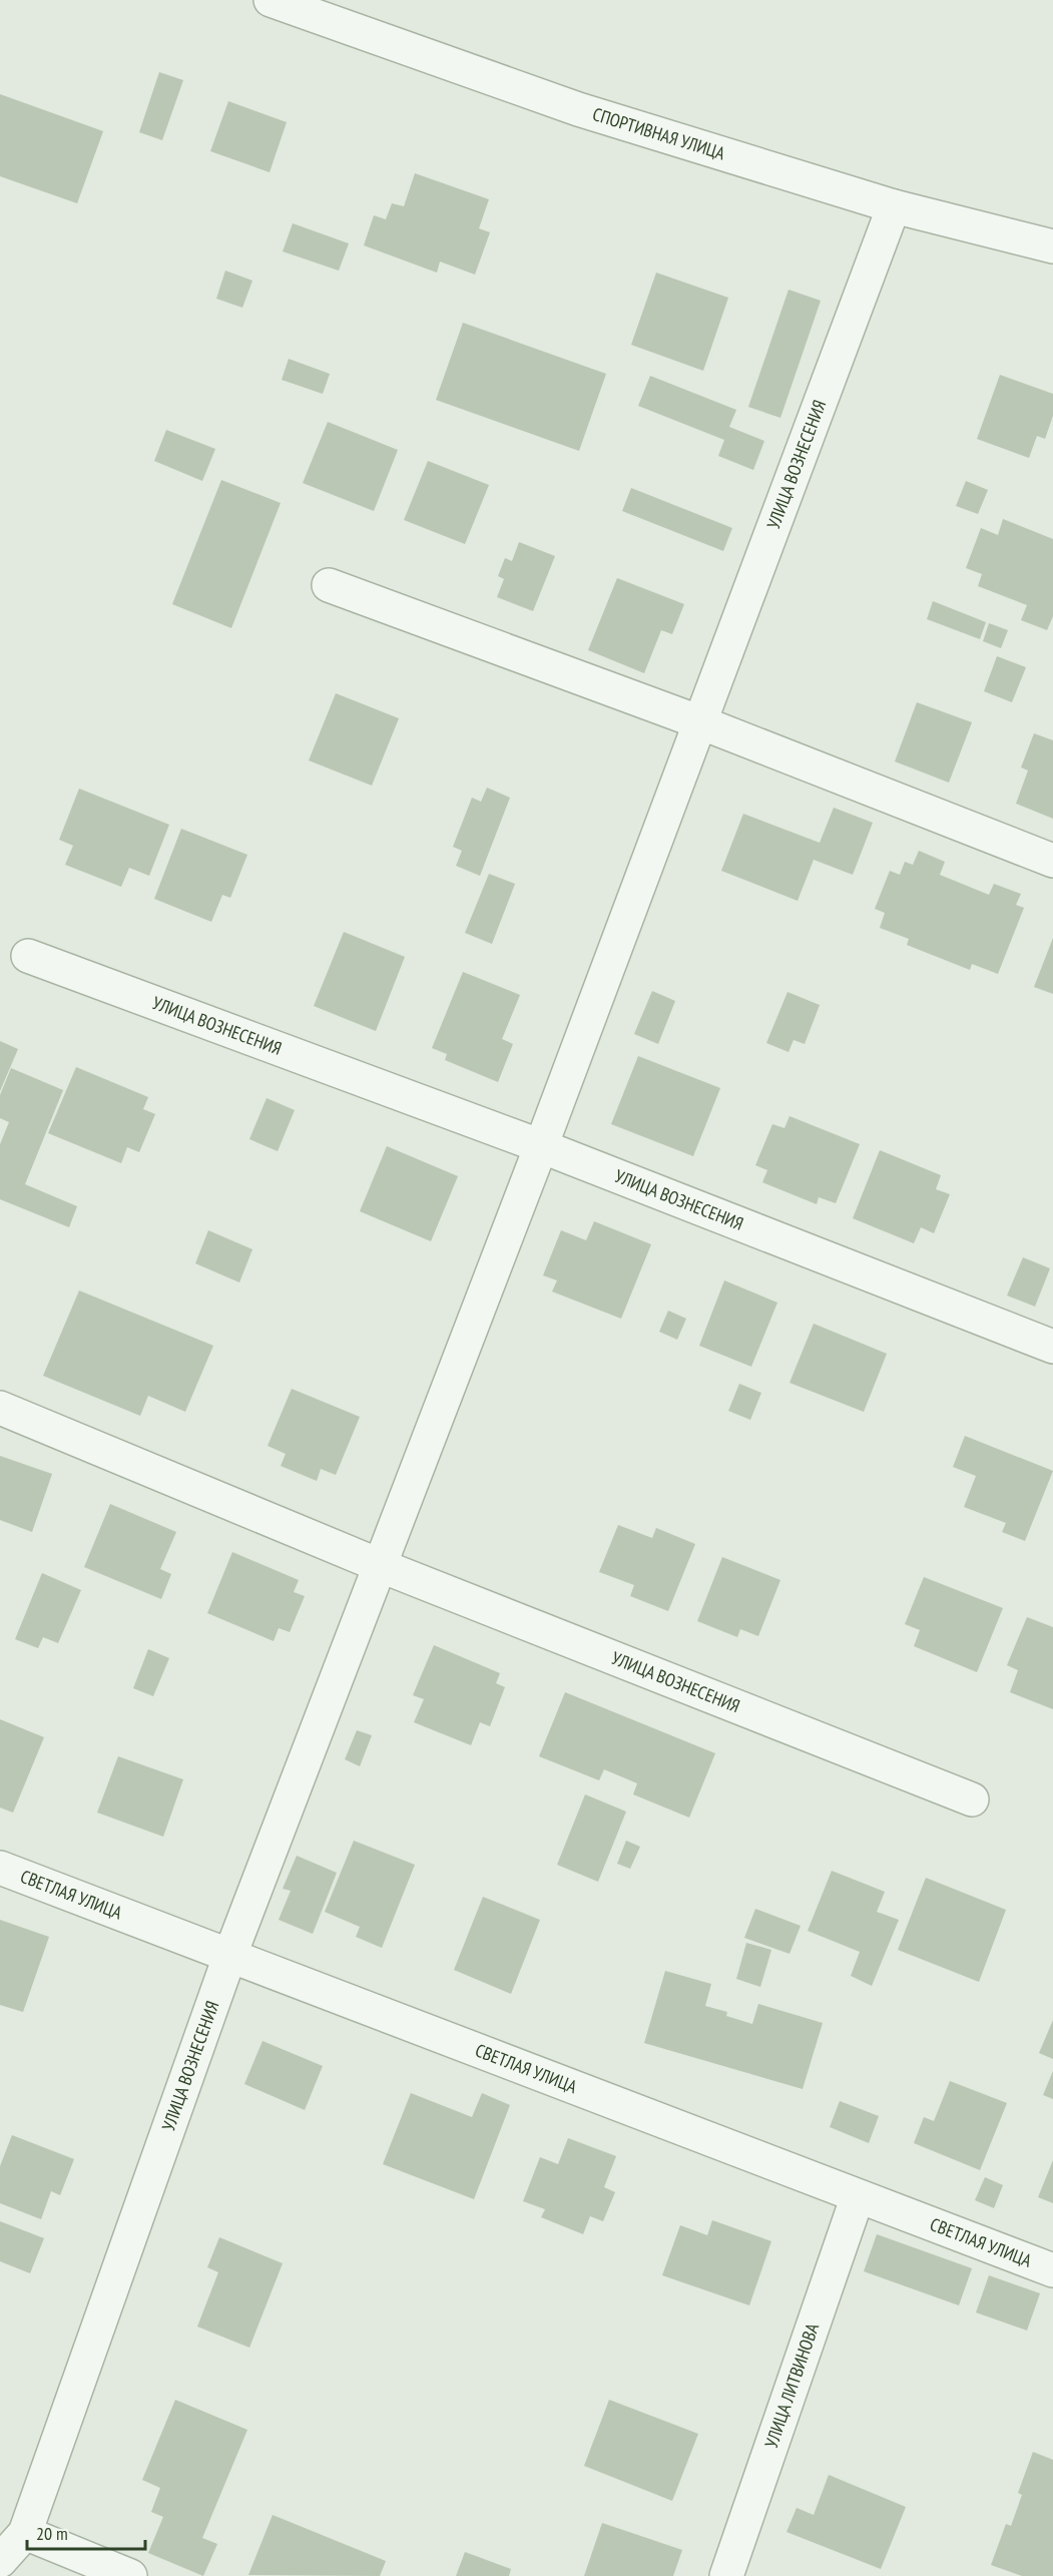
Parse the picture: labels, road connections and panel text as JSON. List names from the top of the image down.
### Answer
{
  "streets": {
    "street": [
      "СПОРТИВНАЯ УЛИЦА",
      "УЛИЦА ВОЗНЕСЕНИЯ",
      "СВЕТЛАЯ УЛИЦА",
      "УЛИЦА ЛИТВИНОВА"
    ]
  },
  "crossings": [
    ["СПОРТИВНАЯ УЛИЦА", "УЛИЦА ВОЗНЕСЕНИЯ"],
    ["УЛИЦА ВОЗНЕСЕНИЯ", "СВЕТЛАЯ УЛИЦА"],
    ["СВЕТЛАЯ УЛИЦА", "УЛИЦА ЛИТВИНОВА"]
  ],
  "scale_bar": "20 m"
}
